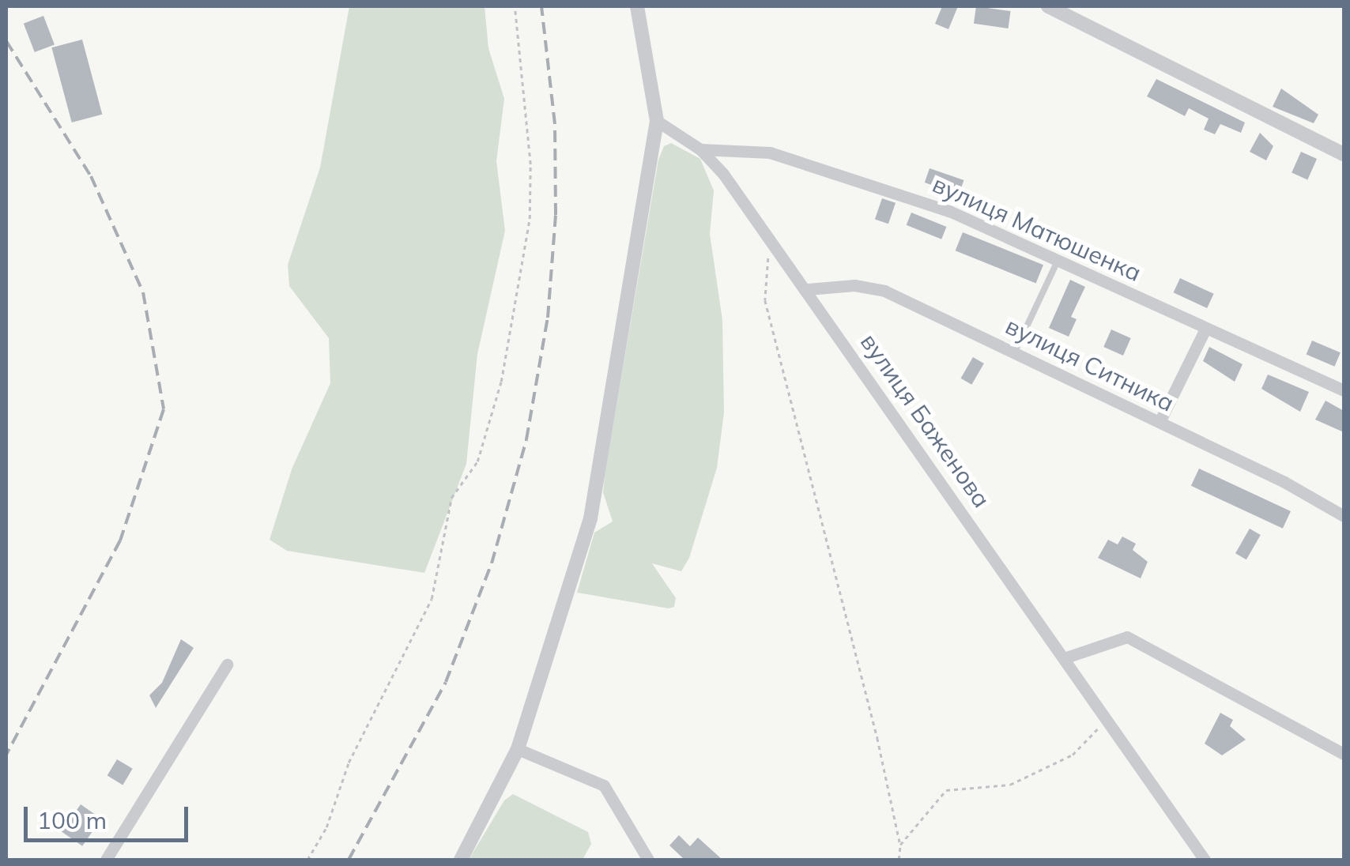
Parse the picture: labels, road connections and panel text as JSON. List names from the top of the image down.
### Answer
{
  "streets": {
    "street": ["вулиця Матюшенка", "вулиця Ситника", "вулиця Баженова"]
  },
  "crossings": [
    ["вулиця Матюшенка", "вулиця Баженова"],
    ["вулиця Ситника", "вулиця Баженова"]
  ],
  "scale_bar": "100 m"
}
